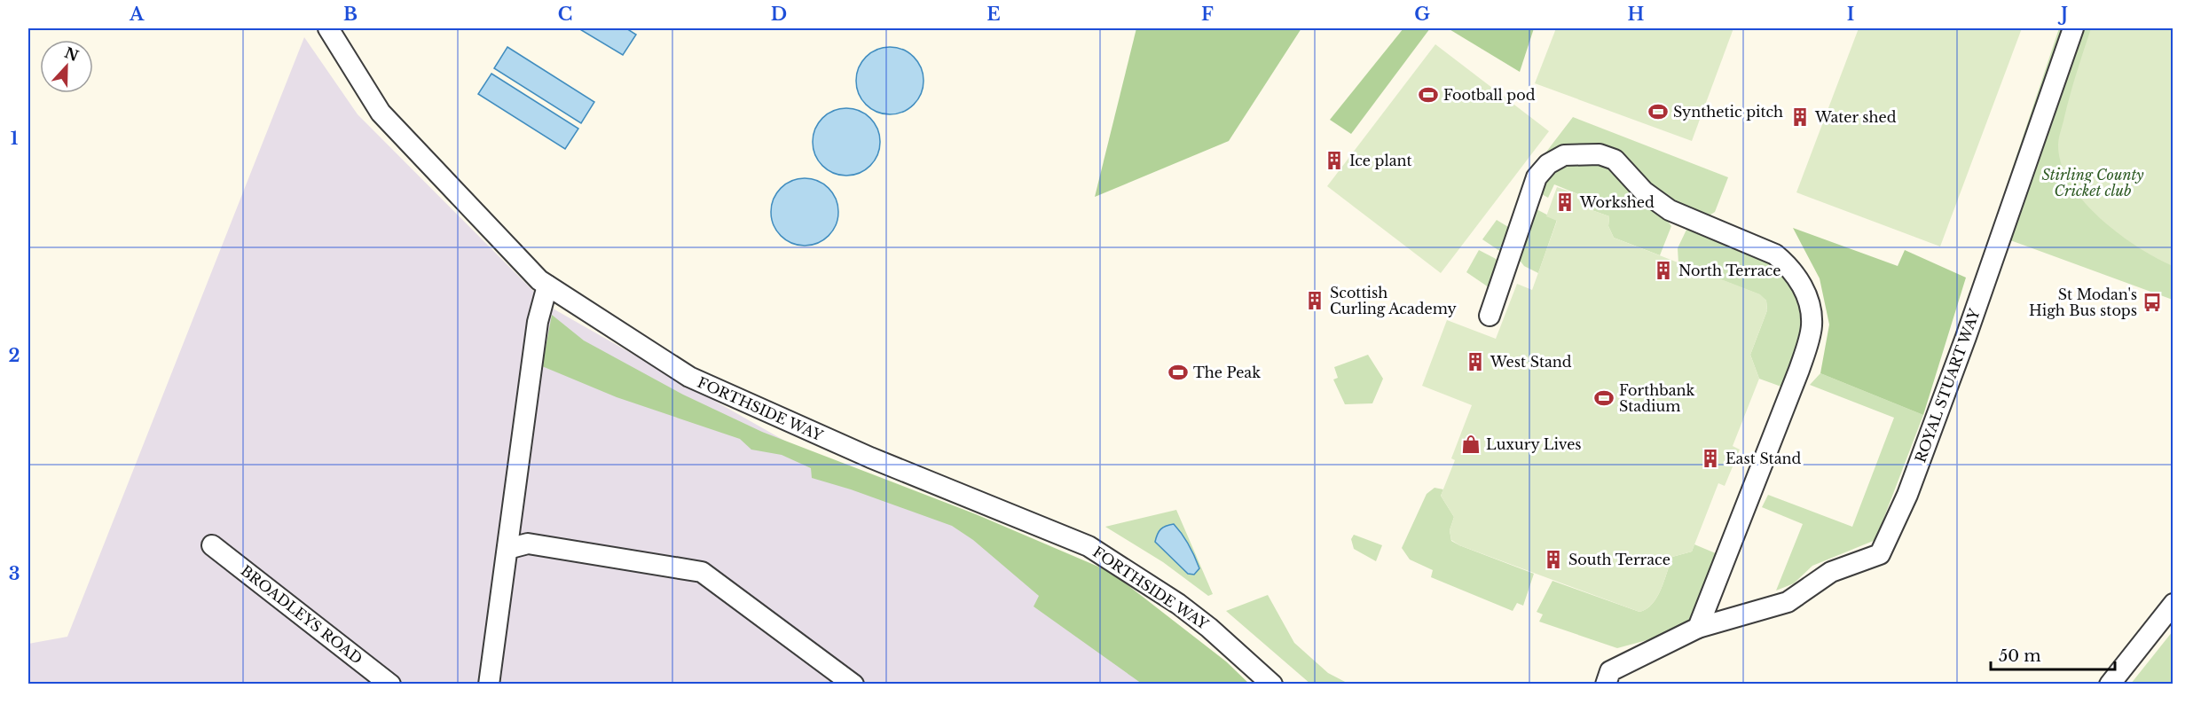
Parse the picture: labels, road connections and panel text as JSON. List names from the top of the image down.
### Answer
{
  "streets": {
    "street": ["ROYAL STUART WAY", "FORTHSIDE WAY", "BROADLEYS ROAD"]
  },
  "parks": ["Stirling County Cricket club"],
  "places": {
    "sports": [
      "Football pod",
      "Synthetic pitch",
      "The Peak",
      "Forthbank Stadium"
    ],
    "building": [
      "Water shed",
      "Ice plant",
      "Workshed",
      "North Terrace",
      "Scottish Curling Academy",
      "West Stand",
      "East Stand",
      "South Terrace"
    ],
    "bus stop": ["St Modan's High Bus stops"],
    "shop": ["Luxury Lives"]
  },
  "scale_bar": "50 m",
  "north": "top",
  "grid": {
    "columns": [
      "A",
      "B",
      "C",
      "D",
      "E",
      "F",
      "G",
      "H",
      "I",
      "J"
    ],
    "rows": ["1", "2", "3"]
  }
}
